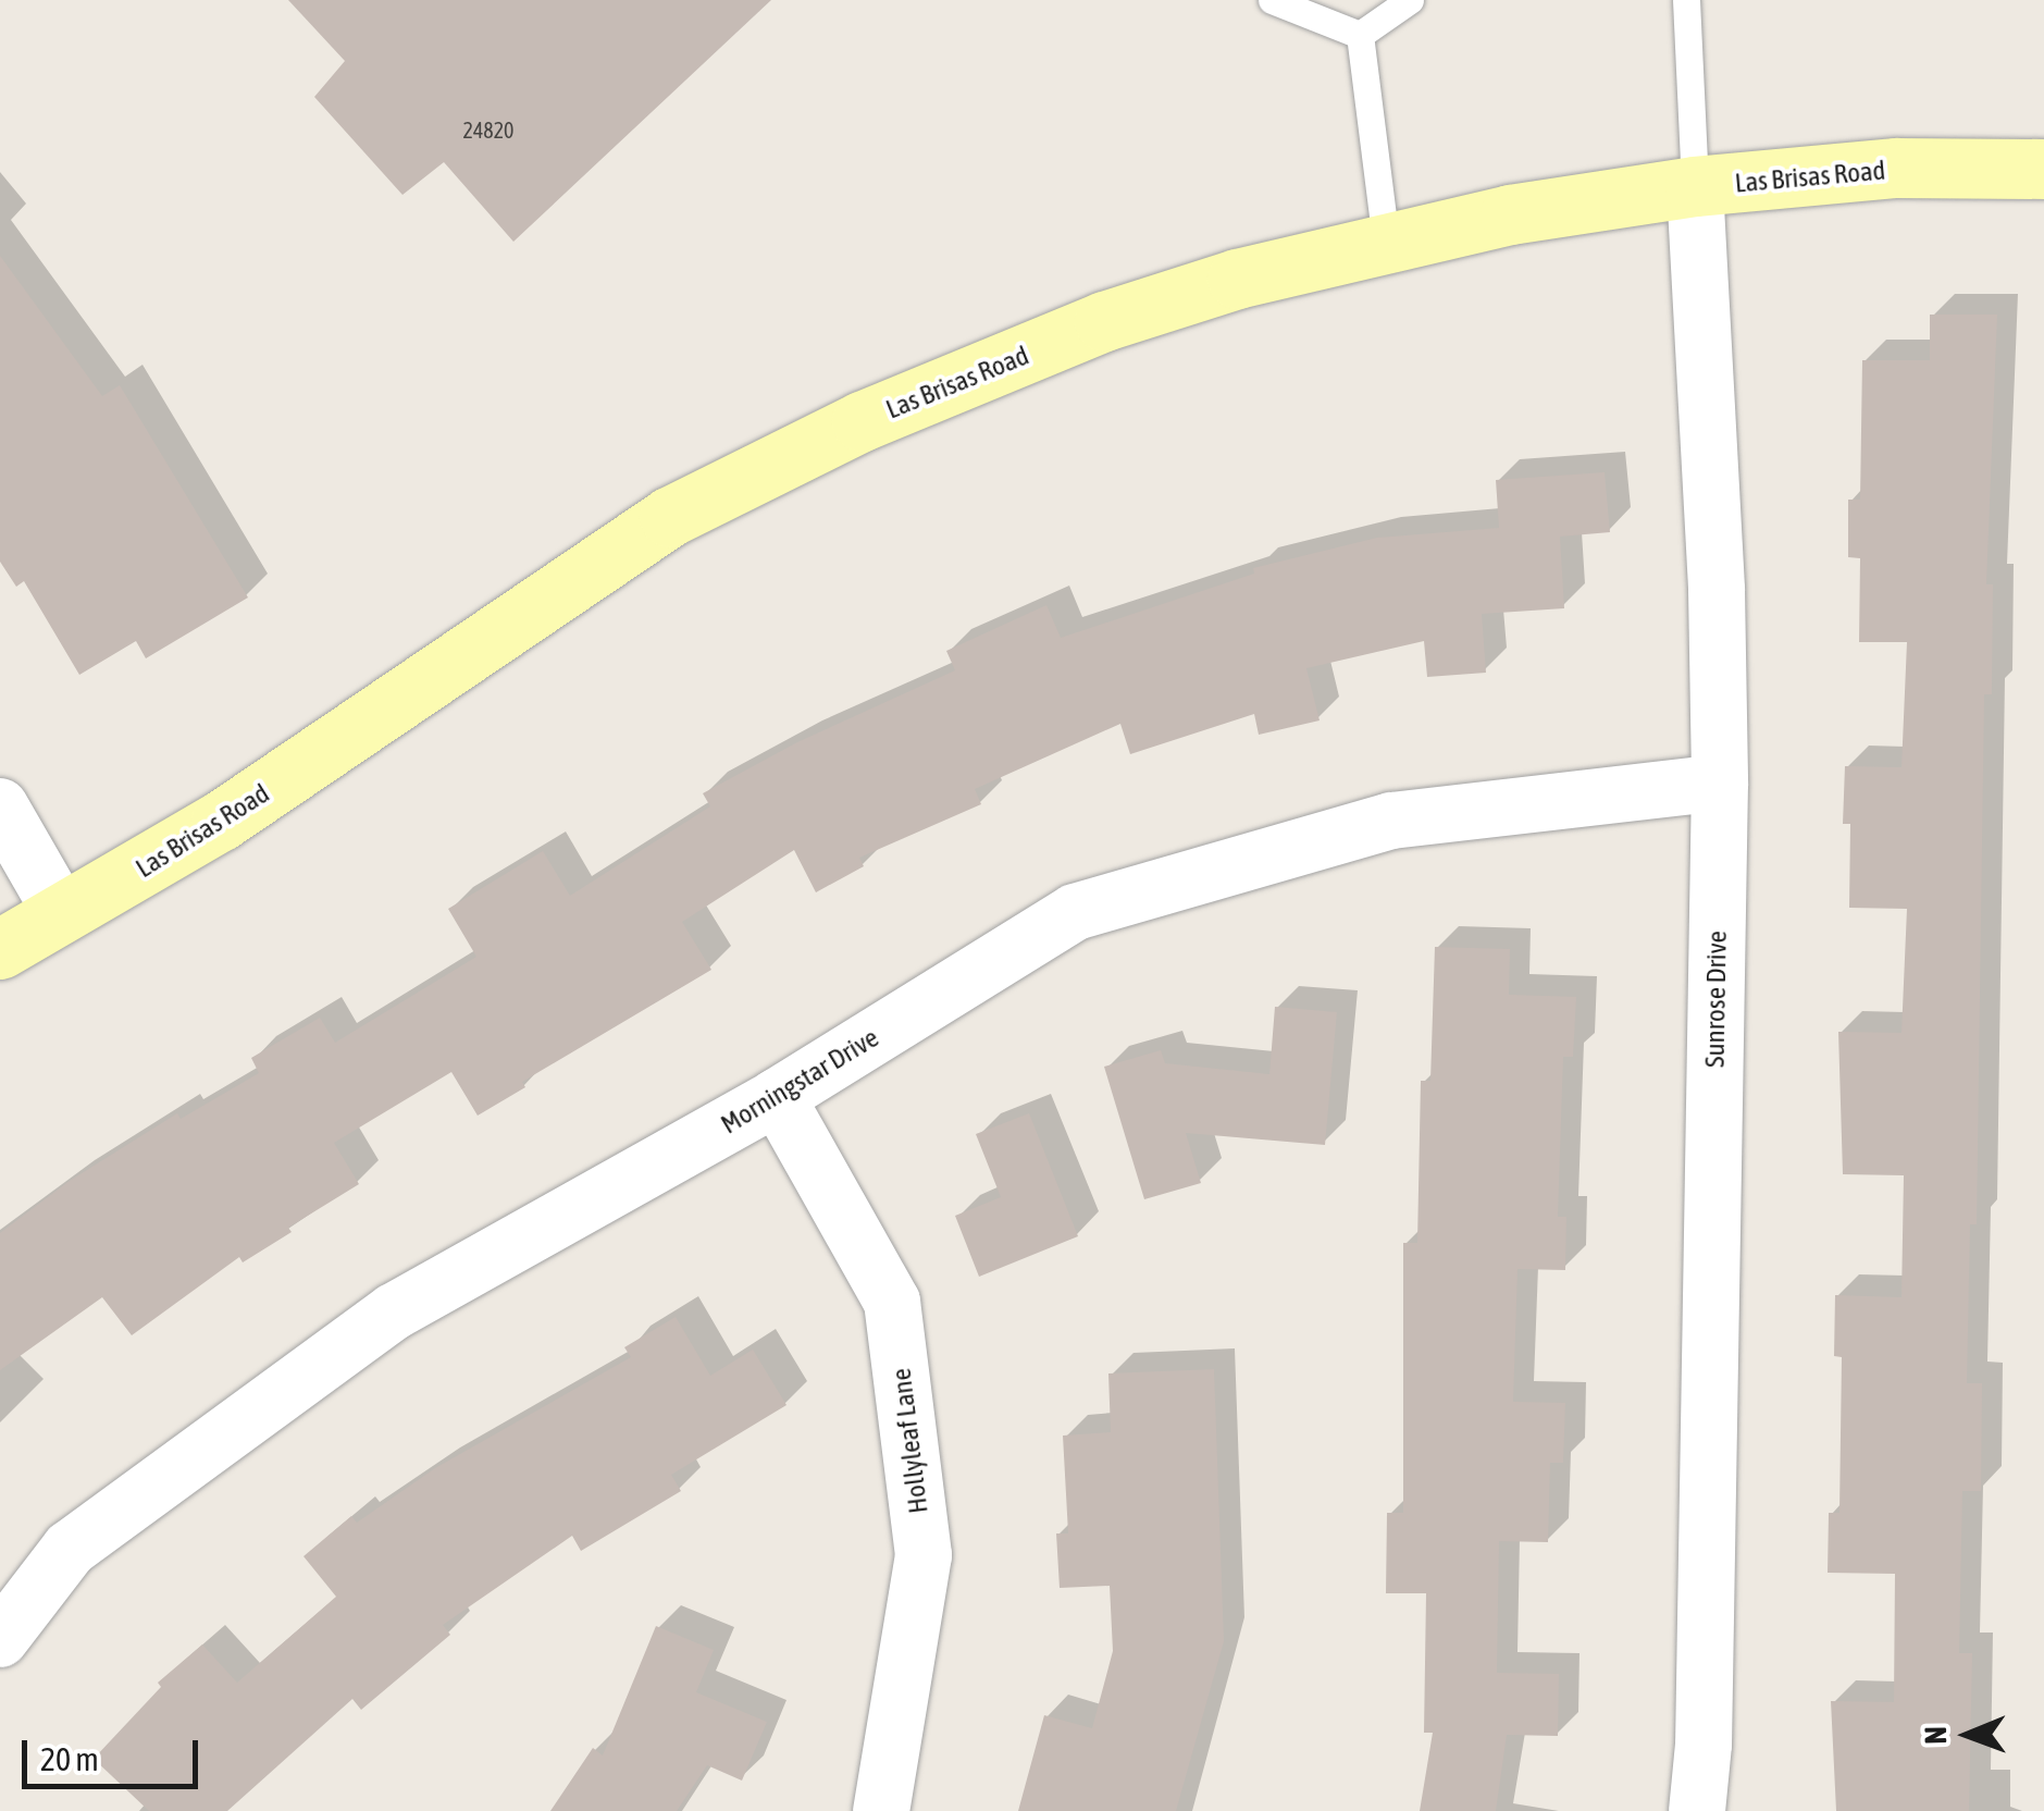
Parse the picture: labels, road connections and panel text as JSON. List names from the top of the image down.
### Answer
{
  "streets": {
    "street": [
      "Las Brisas Road",
      "Sunrose Drive",
      "Morningstar Drive",
      "Hollyleaf Lane"
    ]
  },
  "crossings": [
    ["Las Brisas Road", "Sunrose Drive"],
    ["Sunrose Drive", "Morningstar Drive"],
    ["Morningstar Drive", "Hollyleaf Lane"]
  ],
  "house_numbers": ["24820"],
  "scale_bar": "20 m",
  "north": "left"
}
